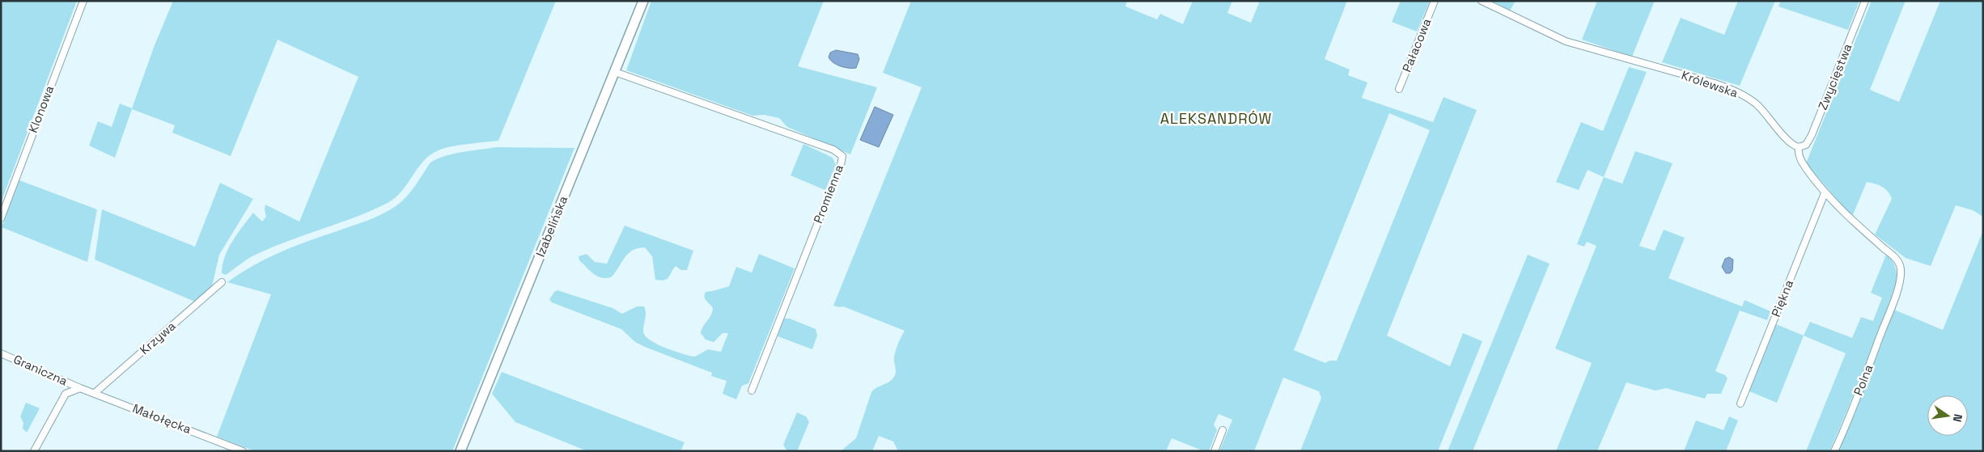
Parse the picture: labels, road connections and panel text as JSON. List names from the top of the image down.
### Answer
{
  "streets": {
    "street": [
      "Pałacowa",
      "Zwycięstwa",
      "Królewska",
      "Klonowa",
      "Promienna",
      "Izabelińska",
      "Piękna",
      "Krzywa",
      "Graniczna",
      "Polna",
      "Małołęcka"
    ]
  },
  "crossings": [
    ["Zwycięstwa", "Królewska"],
    ["Promienna", "Izabelińska"],
    ["Piękna", "Polna"],
    ["Krzywa", "Małołęcka"],
    ["Graniczna", "Małołęcka"]
  ],
  "districts": ["ALEKSANDRÓW"],
  "north": "right"
}
